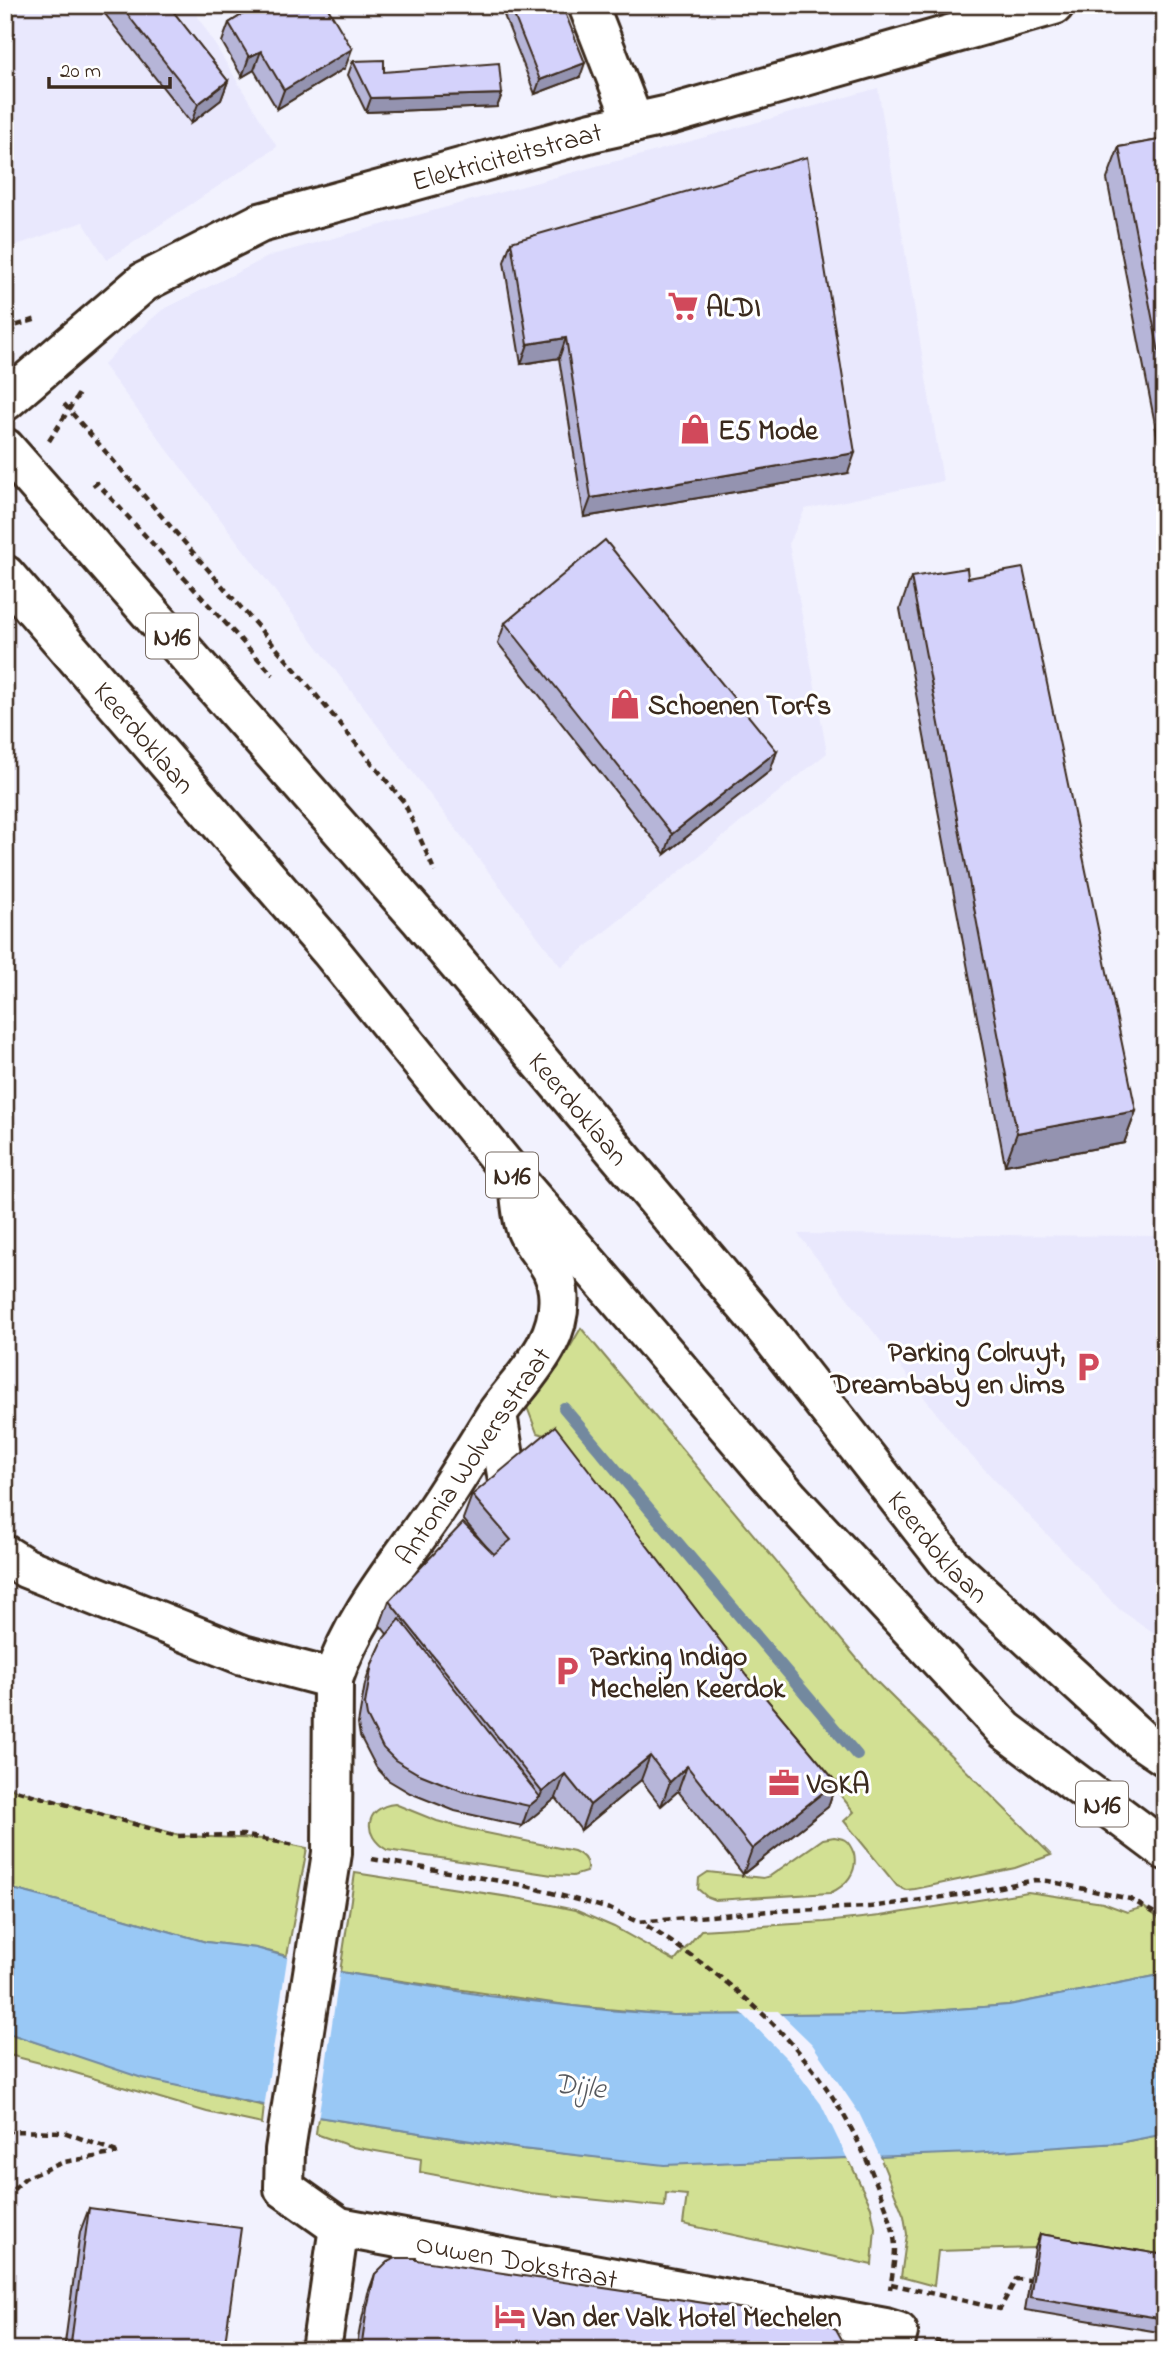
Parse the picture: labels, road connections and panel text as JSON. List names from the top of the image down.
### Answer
{
  "streets": {
    "main road": [
      "Elektriciteitstraat",
      "N16",
      "Keerdoklaan",
      "Antonia Wolversstraat",
      "Ouwen Dokstraat"
    ]
  },
  "crossings": [
    ["Keerdoklaan", "Antonia Wolversstraat"],
    ["Antonia Wolversstraat", "Ouwen Dokstraat"]
  ],
  "water": ["Dijle"],
  "places": {
    "supermarket": ["ALDI"],
    "shop": ["E5 Mode", "Schoenen Torfs"],
    "parking": ["Parking Colruyt, Dreambaby en Jims", "Parking Indigo Mechelen Keerdok"],
    "office": ["VOKA"],
    "hotel": ["Van der Valk Hotel Mechelen"]
  },
  "scale_bar": "20 m"
}
